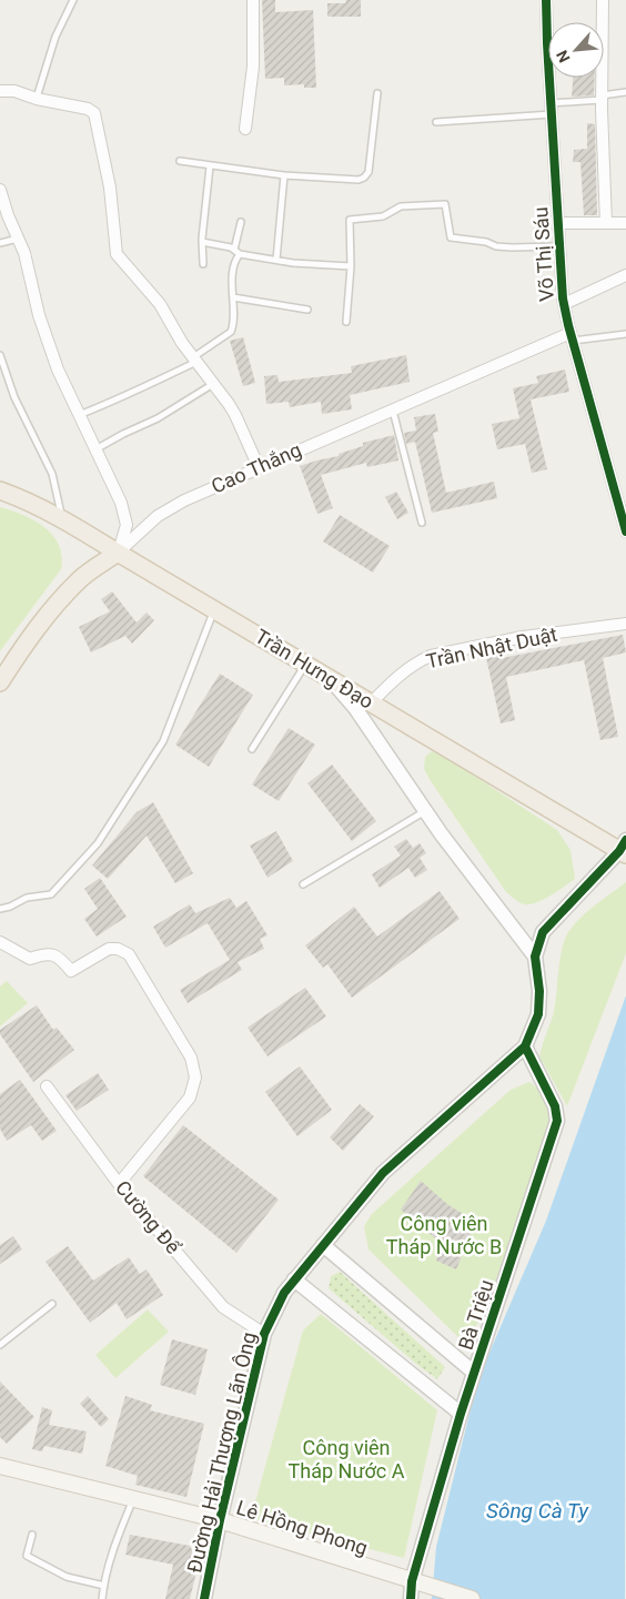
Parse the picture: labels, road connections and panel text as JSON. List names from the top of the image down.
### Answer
{
  "streets": {
    "main road": ["Cao Thắng", "Trần Hưng Đạo", "Lê Hồng Phong"],
    "street": [
      "Võ Thị Sáu",
      "Trần Nhật Duật",
      "Cường Để",
      "Bà Triệu",
      "Đường Hải Thượng Lãn Ông"
    ]
  },
  "crossings": [
    ["Võ Thị Sáu", "Cao Thắng"],
    ["Cao Thắng", "Trần Hưng Đạo"],
    ["Trần Nhật Duật", "Trần Hưng Đạo"],
    ["Trần Hưng Đạo", "Đường Hải Thượng Lãn Ông"],
    ["Cường Để", "Đường Hải Thượng Lãn Ông"],
    ["Bà Triệu", "Đường Hải Thượng Lãn Ông"],
    ["Bà Triệu", "Lê Hồng Phong"],
    ["Đường Hải Thượng Lãn Ông", "Lê Hồng Phong"]
  ],
  "water": ["Sông Cà Ty"],
  "parks": ["Công viên Tháp Nước B", "Công viên Tháp Nước A"],
  "north": "bottom left"
}
